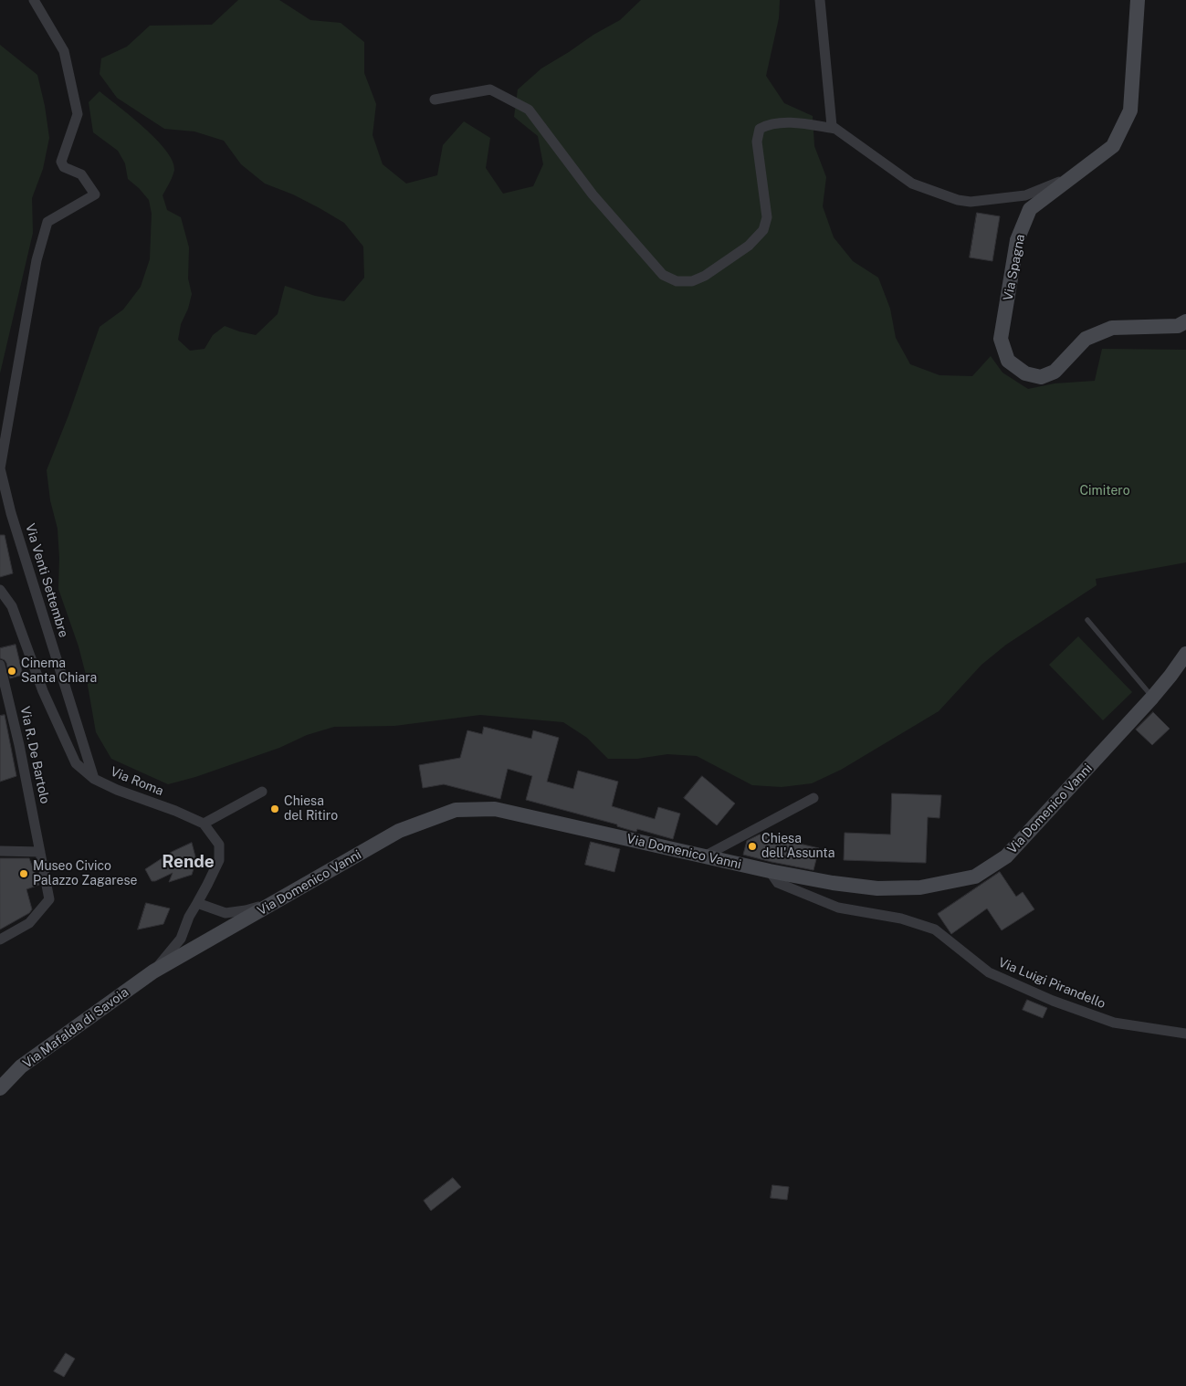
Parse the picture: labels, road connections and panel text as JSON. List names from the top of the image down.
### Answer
{
  "streets": {
    "main road": ["Via Spagna", "Via Domenico Vanni", "Via Mafalda di Savoia"],
    "street": [
      "Via Venti Settembre",
      "Via R. De Bartolo",
      "Via Roma",
      "Via Luigi Pirandello"
    ]
  },
  "crossings": [
    ["Via Venti Settembre", "Via Roma"],
    ["Via Roma", "Via Domenico Vanni"],
    ["Via Roma", "Via Mafalda di Savoia"],
    ["Via Domenico Vanni", "Via Luigi Pirandello"],
    ["Via Domenico Vanni", "Via Mafalda di Savoia"]
  ],
  "districts": ["Rende"],
  "parks": ["Cimitero"],
  "places": [
    "Cinema Santa Chiara",
    "Chiesa del Ritiro",
    "Chiesa dell'Assunta",
    "Museo Civico Palazzo Zagarese"
  ]
}
